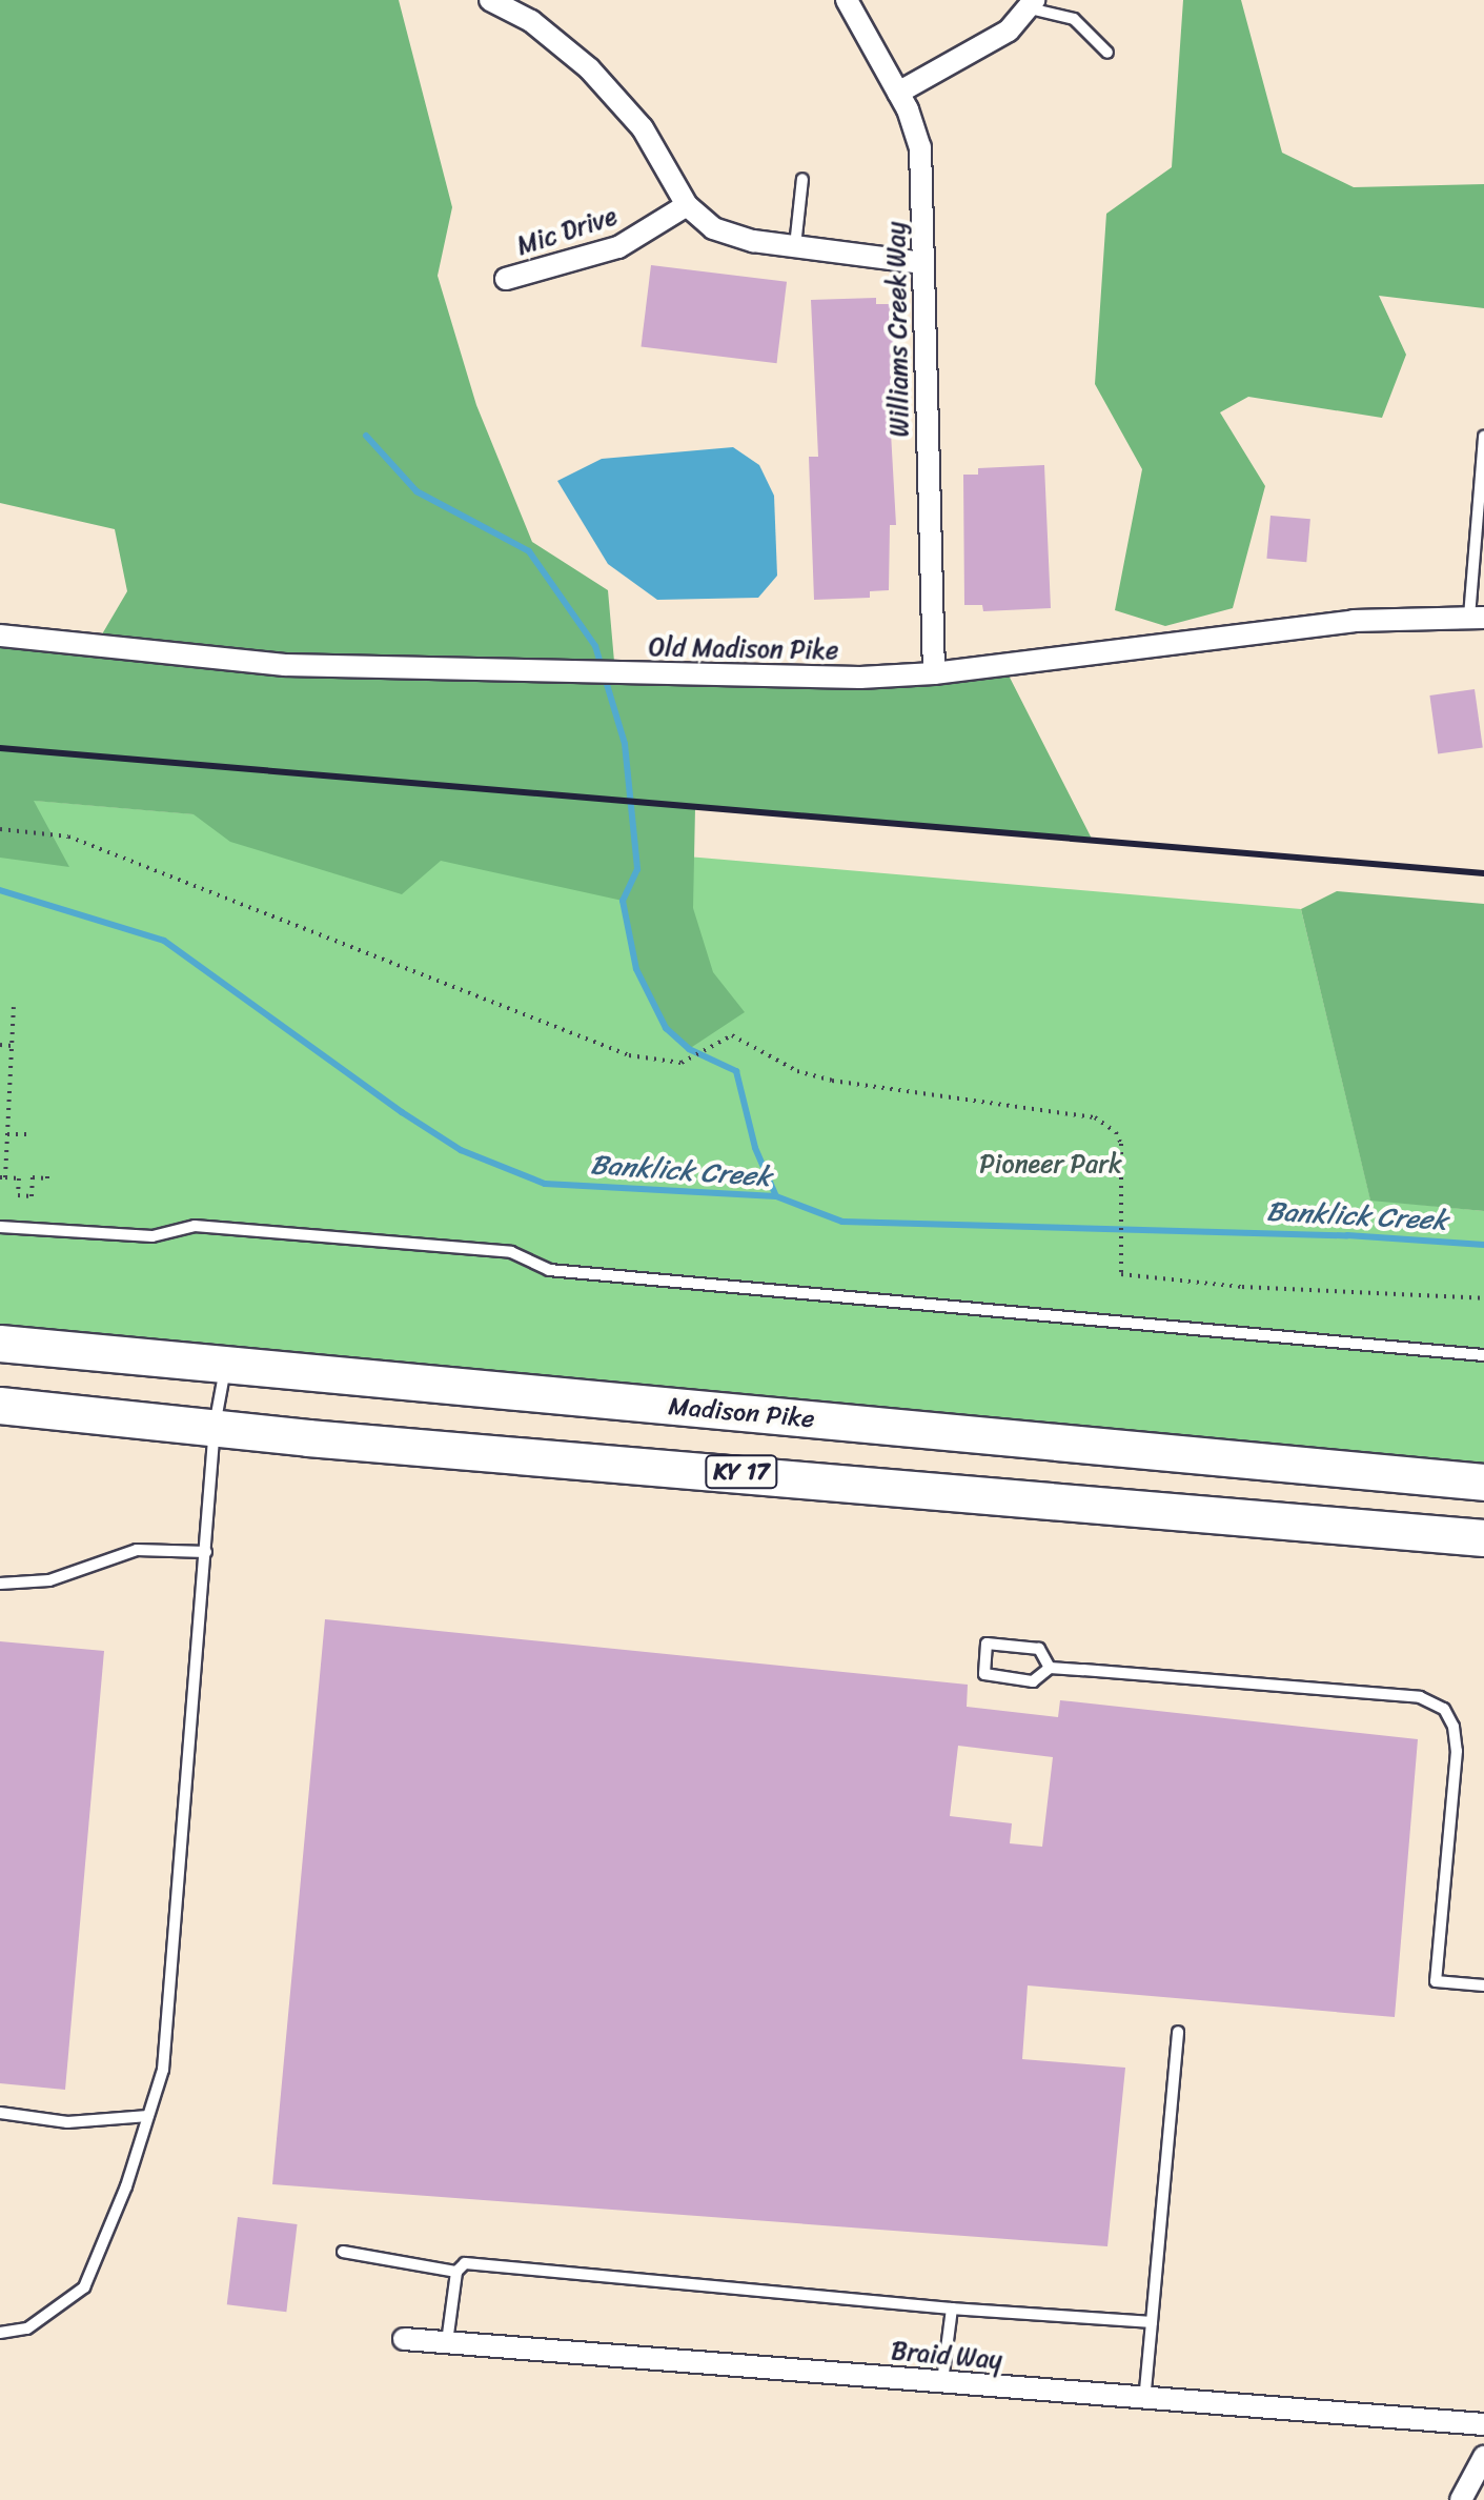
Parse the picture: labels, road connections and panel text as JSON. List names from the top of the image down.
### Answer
{
  "streets": {
    "main road": ["Madison Pike", "KY 17"],
    "street": [
      "Mic Drive",
      "Williams Creek Way",
      "Old Madison Pike",
      "Braid Way"
    ]
  },
  "crossings": [
    ["Williams Creek Way", "Old Madison Pike"]
  ],
  "water": ["Banklick Creek"],
  "parks": ["Pioneer Park"]
}
